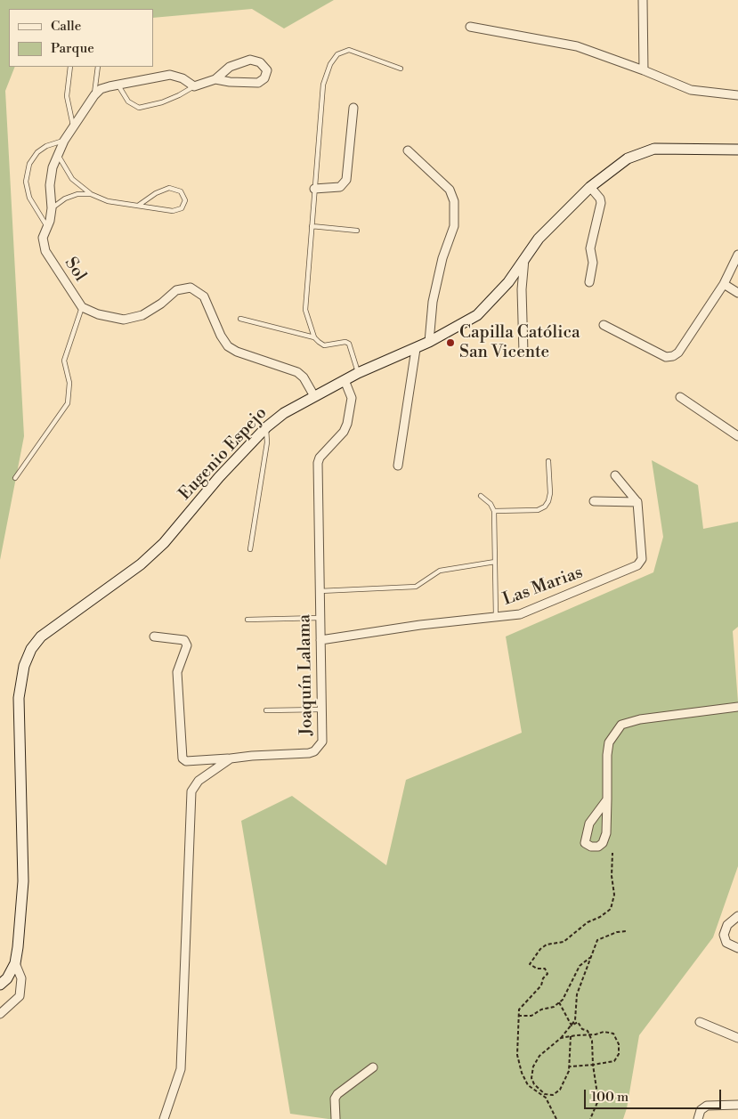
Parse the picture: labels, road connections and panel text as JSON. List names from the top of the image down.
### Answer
{
  "streets": {
    "street": [
      "Sol",
      "Eugenio Espejo",
      "Las Marias",
      "Joaquín Lalama"
    ]
  },
  "crossings": [
    ["Sol", "Eugenio Espejo"],
    ["Eugenio Espejo", "Joaquín Lalama"],
    ["Las Marias", "Joaquín Lalama"]
  ],
  "places": ["Capilla Católica San Vicente"],
  "legend": ["Calle", "Parque"],
  "scale_bar": "100 m"
}
